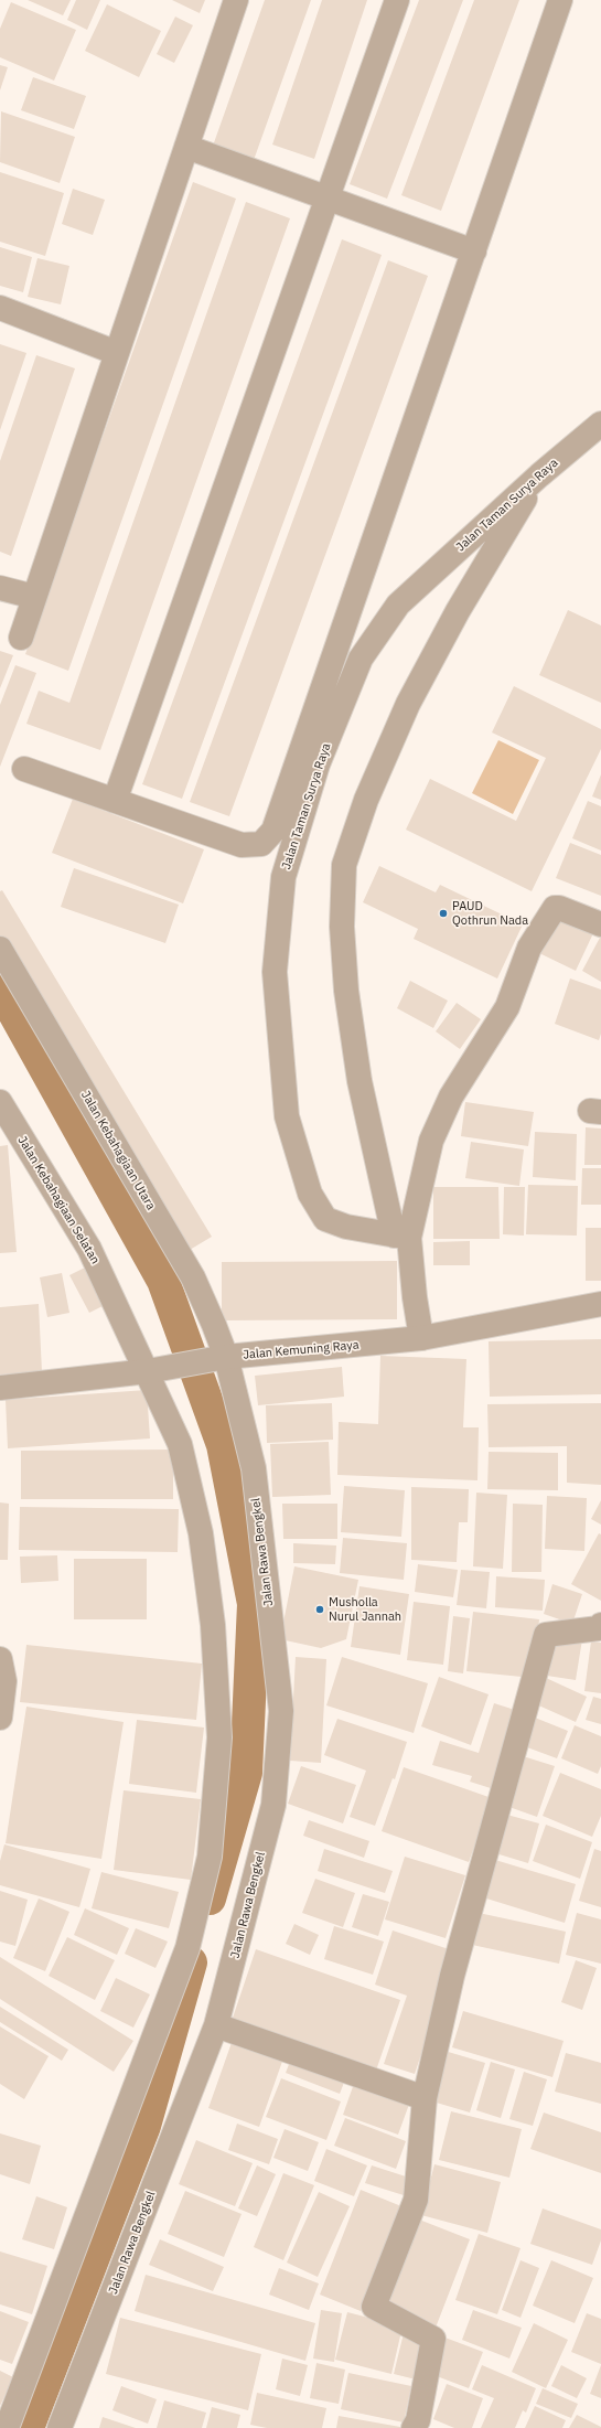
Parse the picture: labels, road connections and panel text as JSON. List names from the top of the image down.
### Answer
{
  "streets": {
    "street": [
      "Jalan Taman Surya Raya",
      "Jalan Kebahagiaan Utara",
      "Jalan Kebahagiaan Selatan",
      "Jalan Kemuning Raya",
      "Jalan Rawa Bengkel"
    ]
  },
  "crossings": [
    ["Jalan Kebahagiaan Utara", "Jalan Kemuning Raya"],
    ["Jalan Kebahagiaan Utara", "Jalan Rawa Bengkel"],
    ["Jalan Kebahagiaan Selatan", "Jalan Kemuning Raya"],
    ["Jalan Kemuning Raya", "Jalan Rawa Bengkel"]
  ],
  "places": ["PAUD Qothrun Nada", "Musholla Nurul Jannah"]
}
